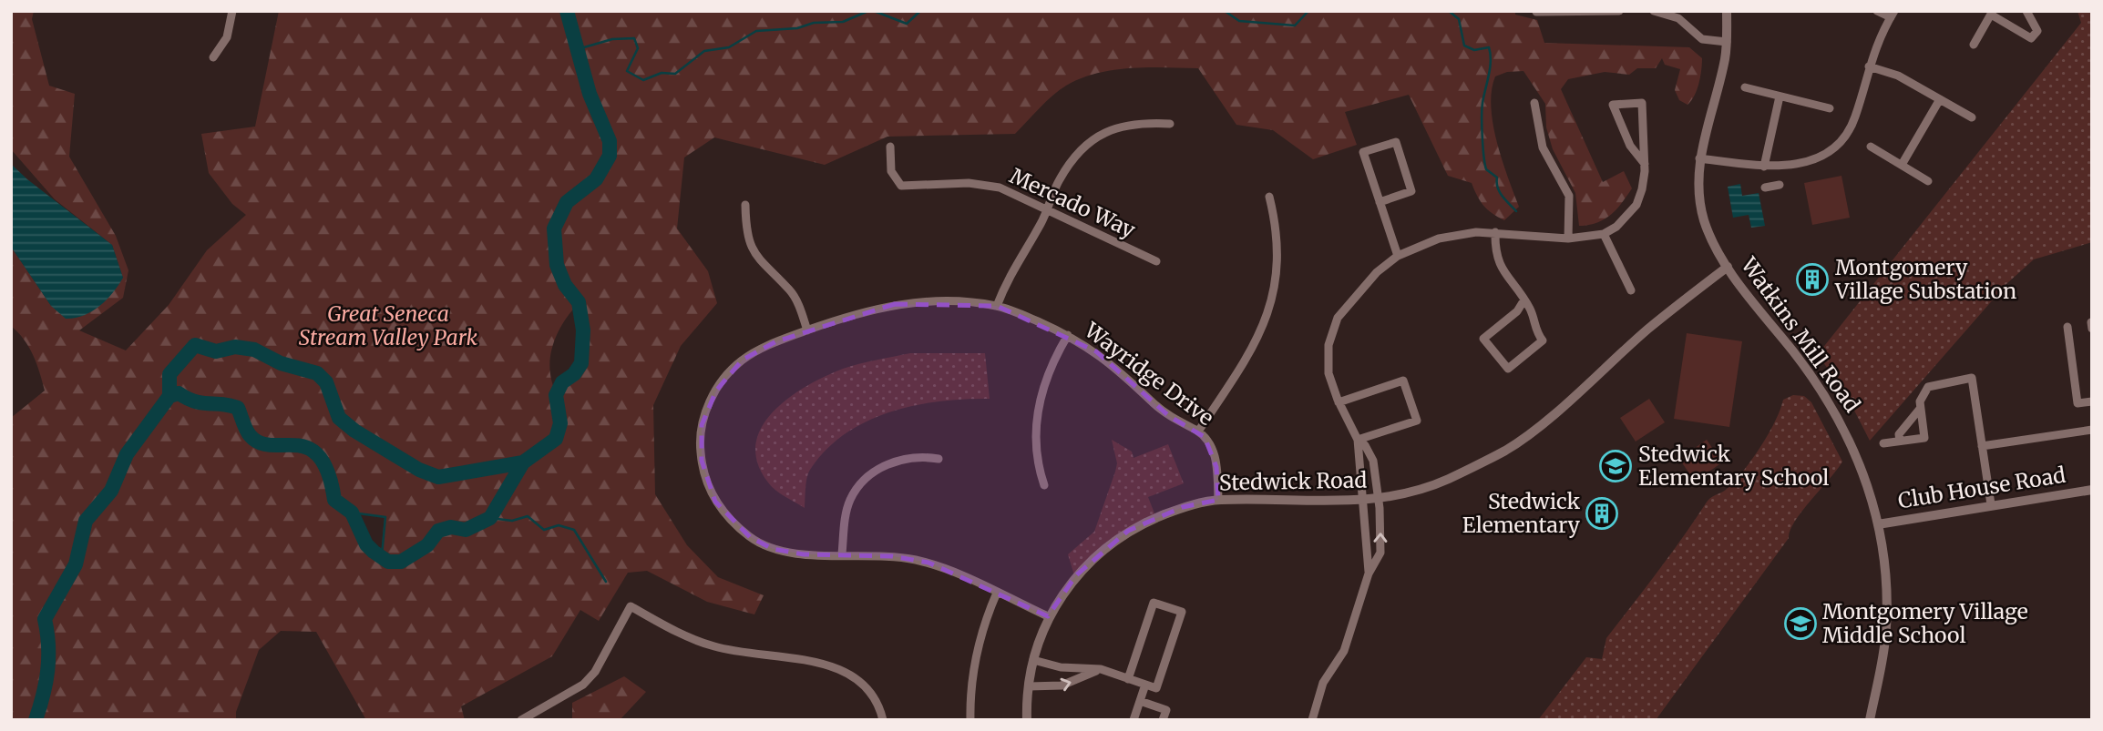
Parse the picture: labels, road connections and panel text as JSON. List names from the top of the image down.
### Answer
{
  "streets": {
    "street": [
      "Mercado Way",
      "Watkins Mill Road",
      "Wayridge Drive",
      "Stedwick Road",
      "Club House Road"
    ]
  },
  "crossings": [
    ["Watkins Mill Road", "Stedwick Road"],
    ["Watkins Mill Road", "Club House Road"],
    ["Wayridge Drive", "Stedwick Road"]
  ],
  "parks": ["Great Seneca Stream Valley Park"],
  "places": {
    "building": ["Montgomery Village Substation", "Stedwick Elementary"],
    "school or university": ["Stedwick Elementary School", "Montgomery Village Middle School"]
  }
}
